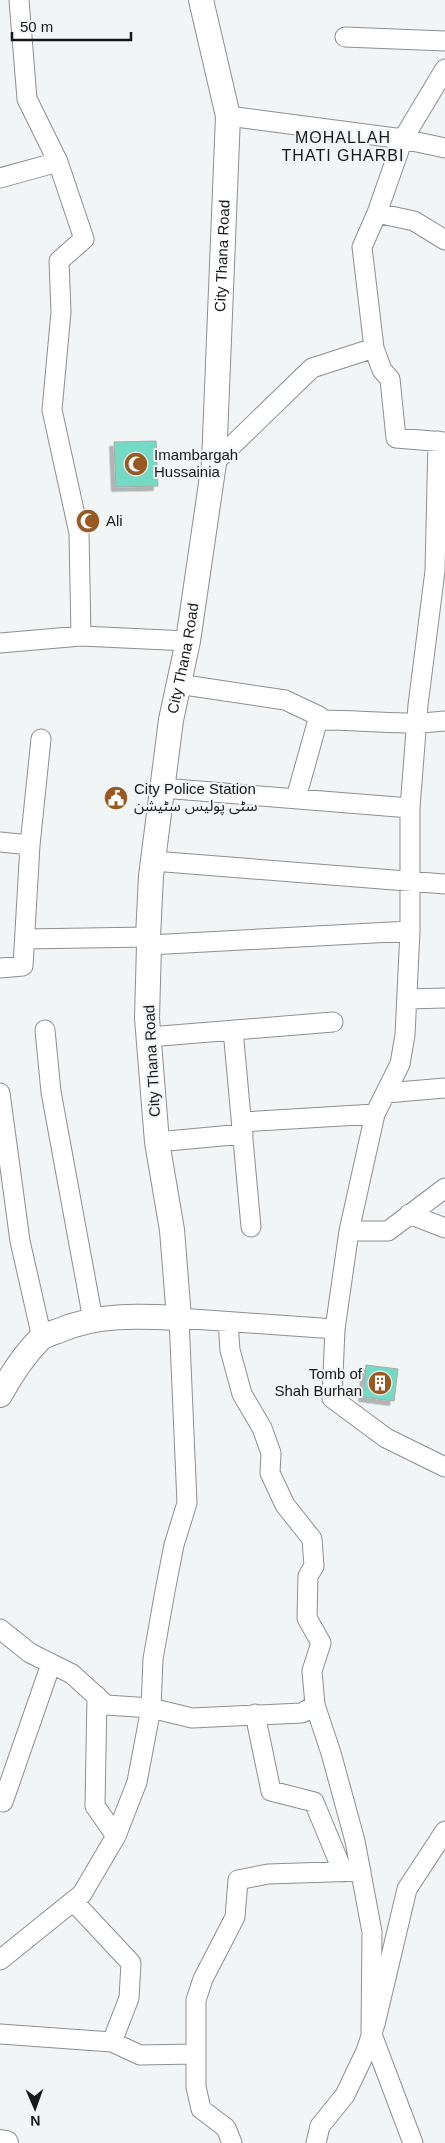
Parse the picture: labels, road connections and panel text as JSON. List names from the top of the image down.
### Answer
{
  "streets": {
    "street": ["City Thana Road"]
  },
  "districts": ["MOHALLAH THATI GHARBI"],
  "places": {
    "mosque": ["Imambargah Hussainia", "Ali"],
    "public building": ["City Police Station سٹی پولیس سٹیشن"],
    "building": ["Tomb of Shah Burhan"]
  },
  "scale_bar": "50 m",
  "north": "bottom"
}
